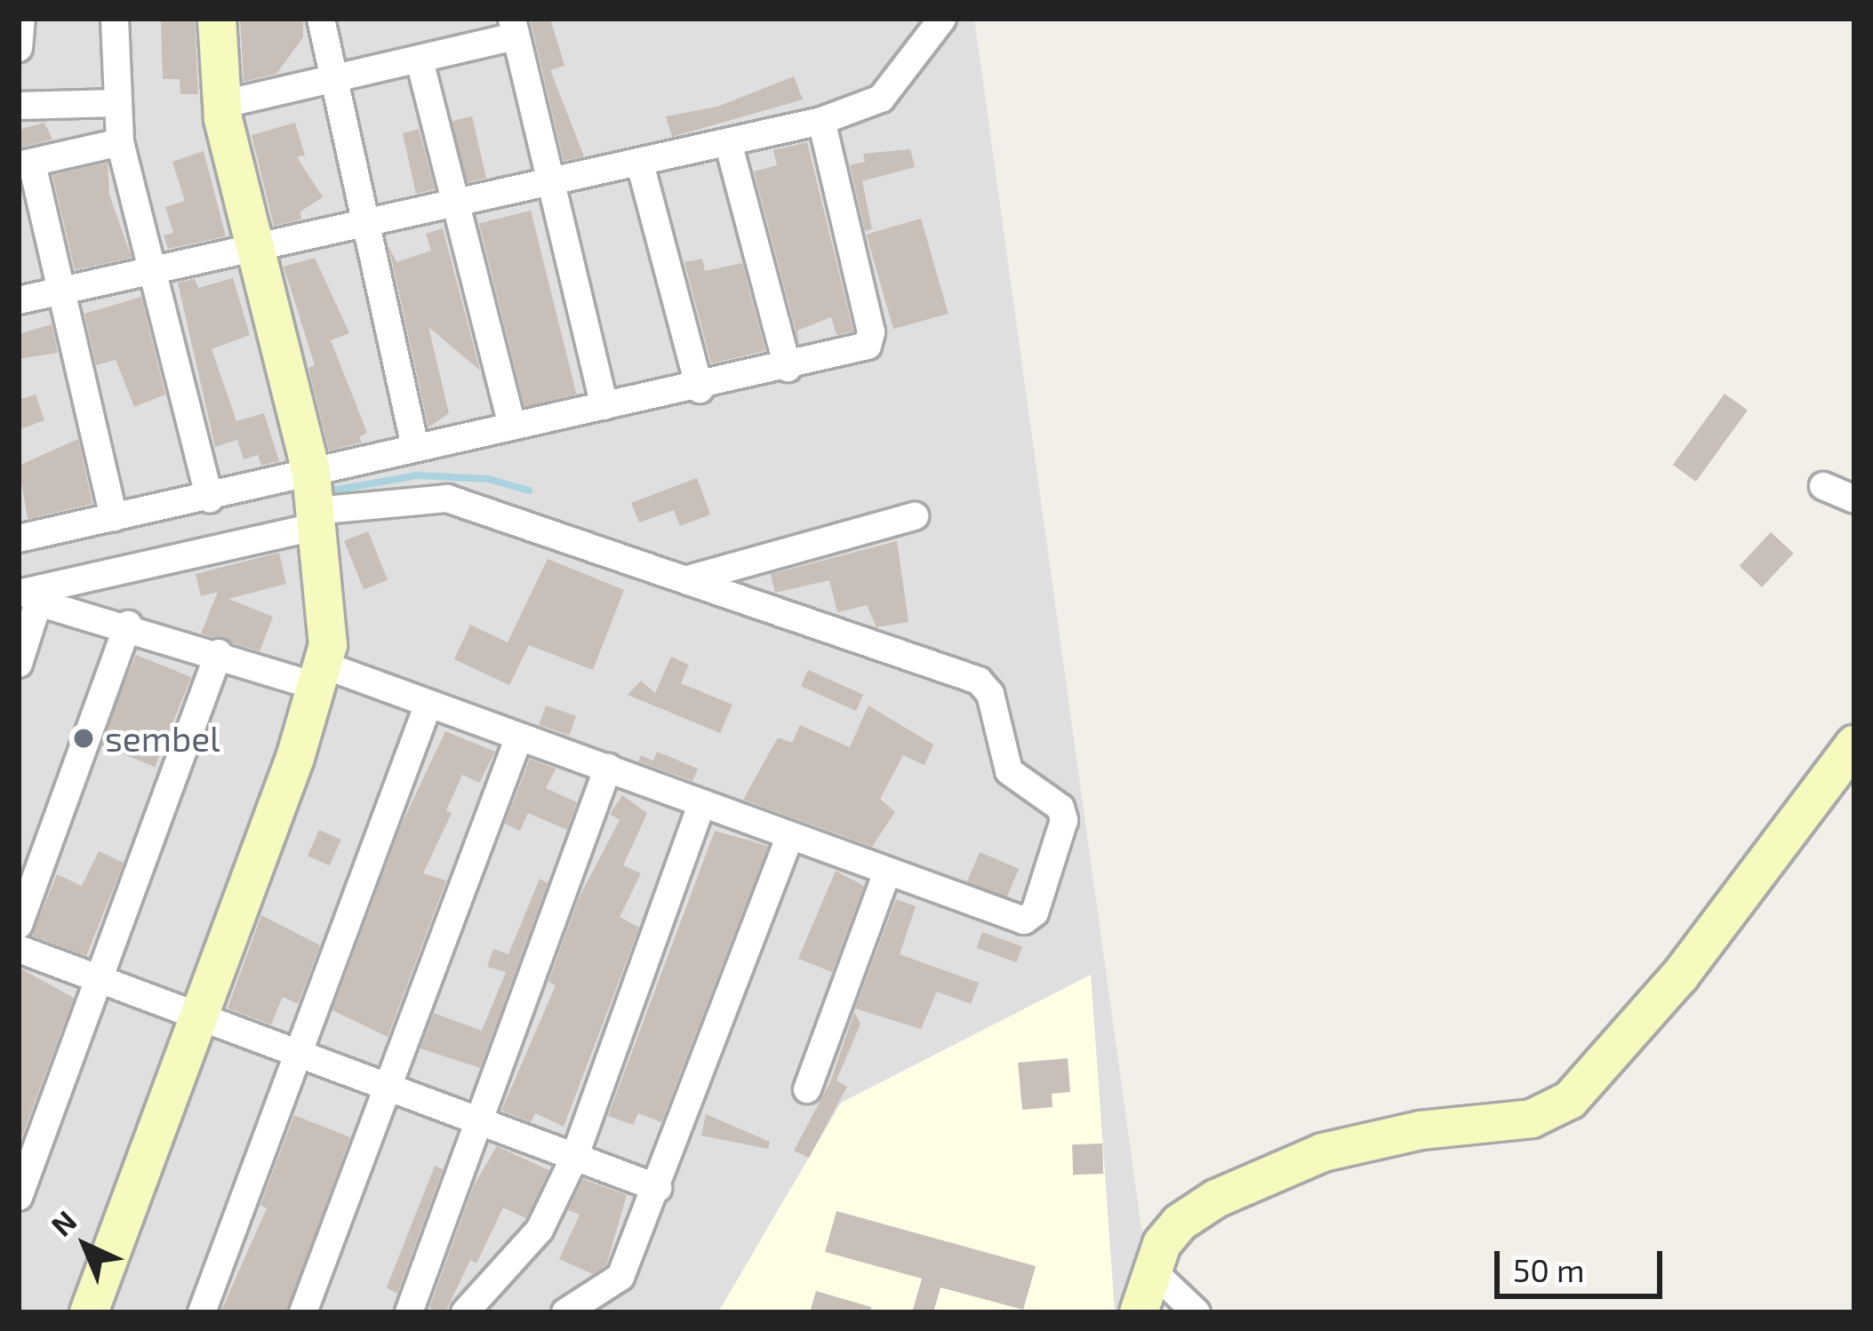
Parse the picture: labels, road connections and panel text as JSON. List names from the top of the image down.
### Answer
{
  "places": ["sembel"],
  "scale_bar": "50 m",
  "north": "top left"
}
